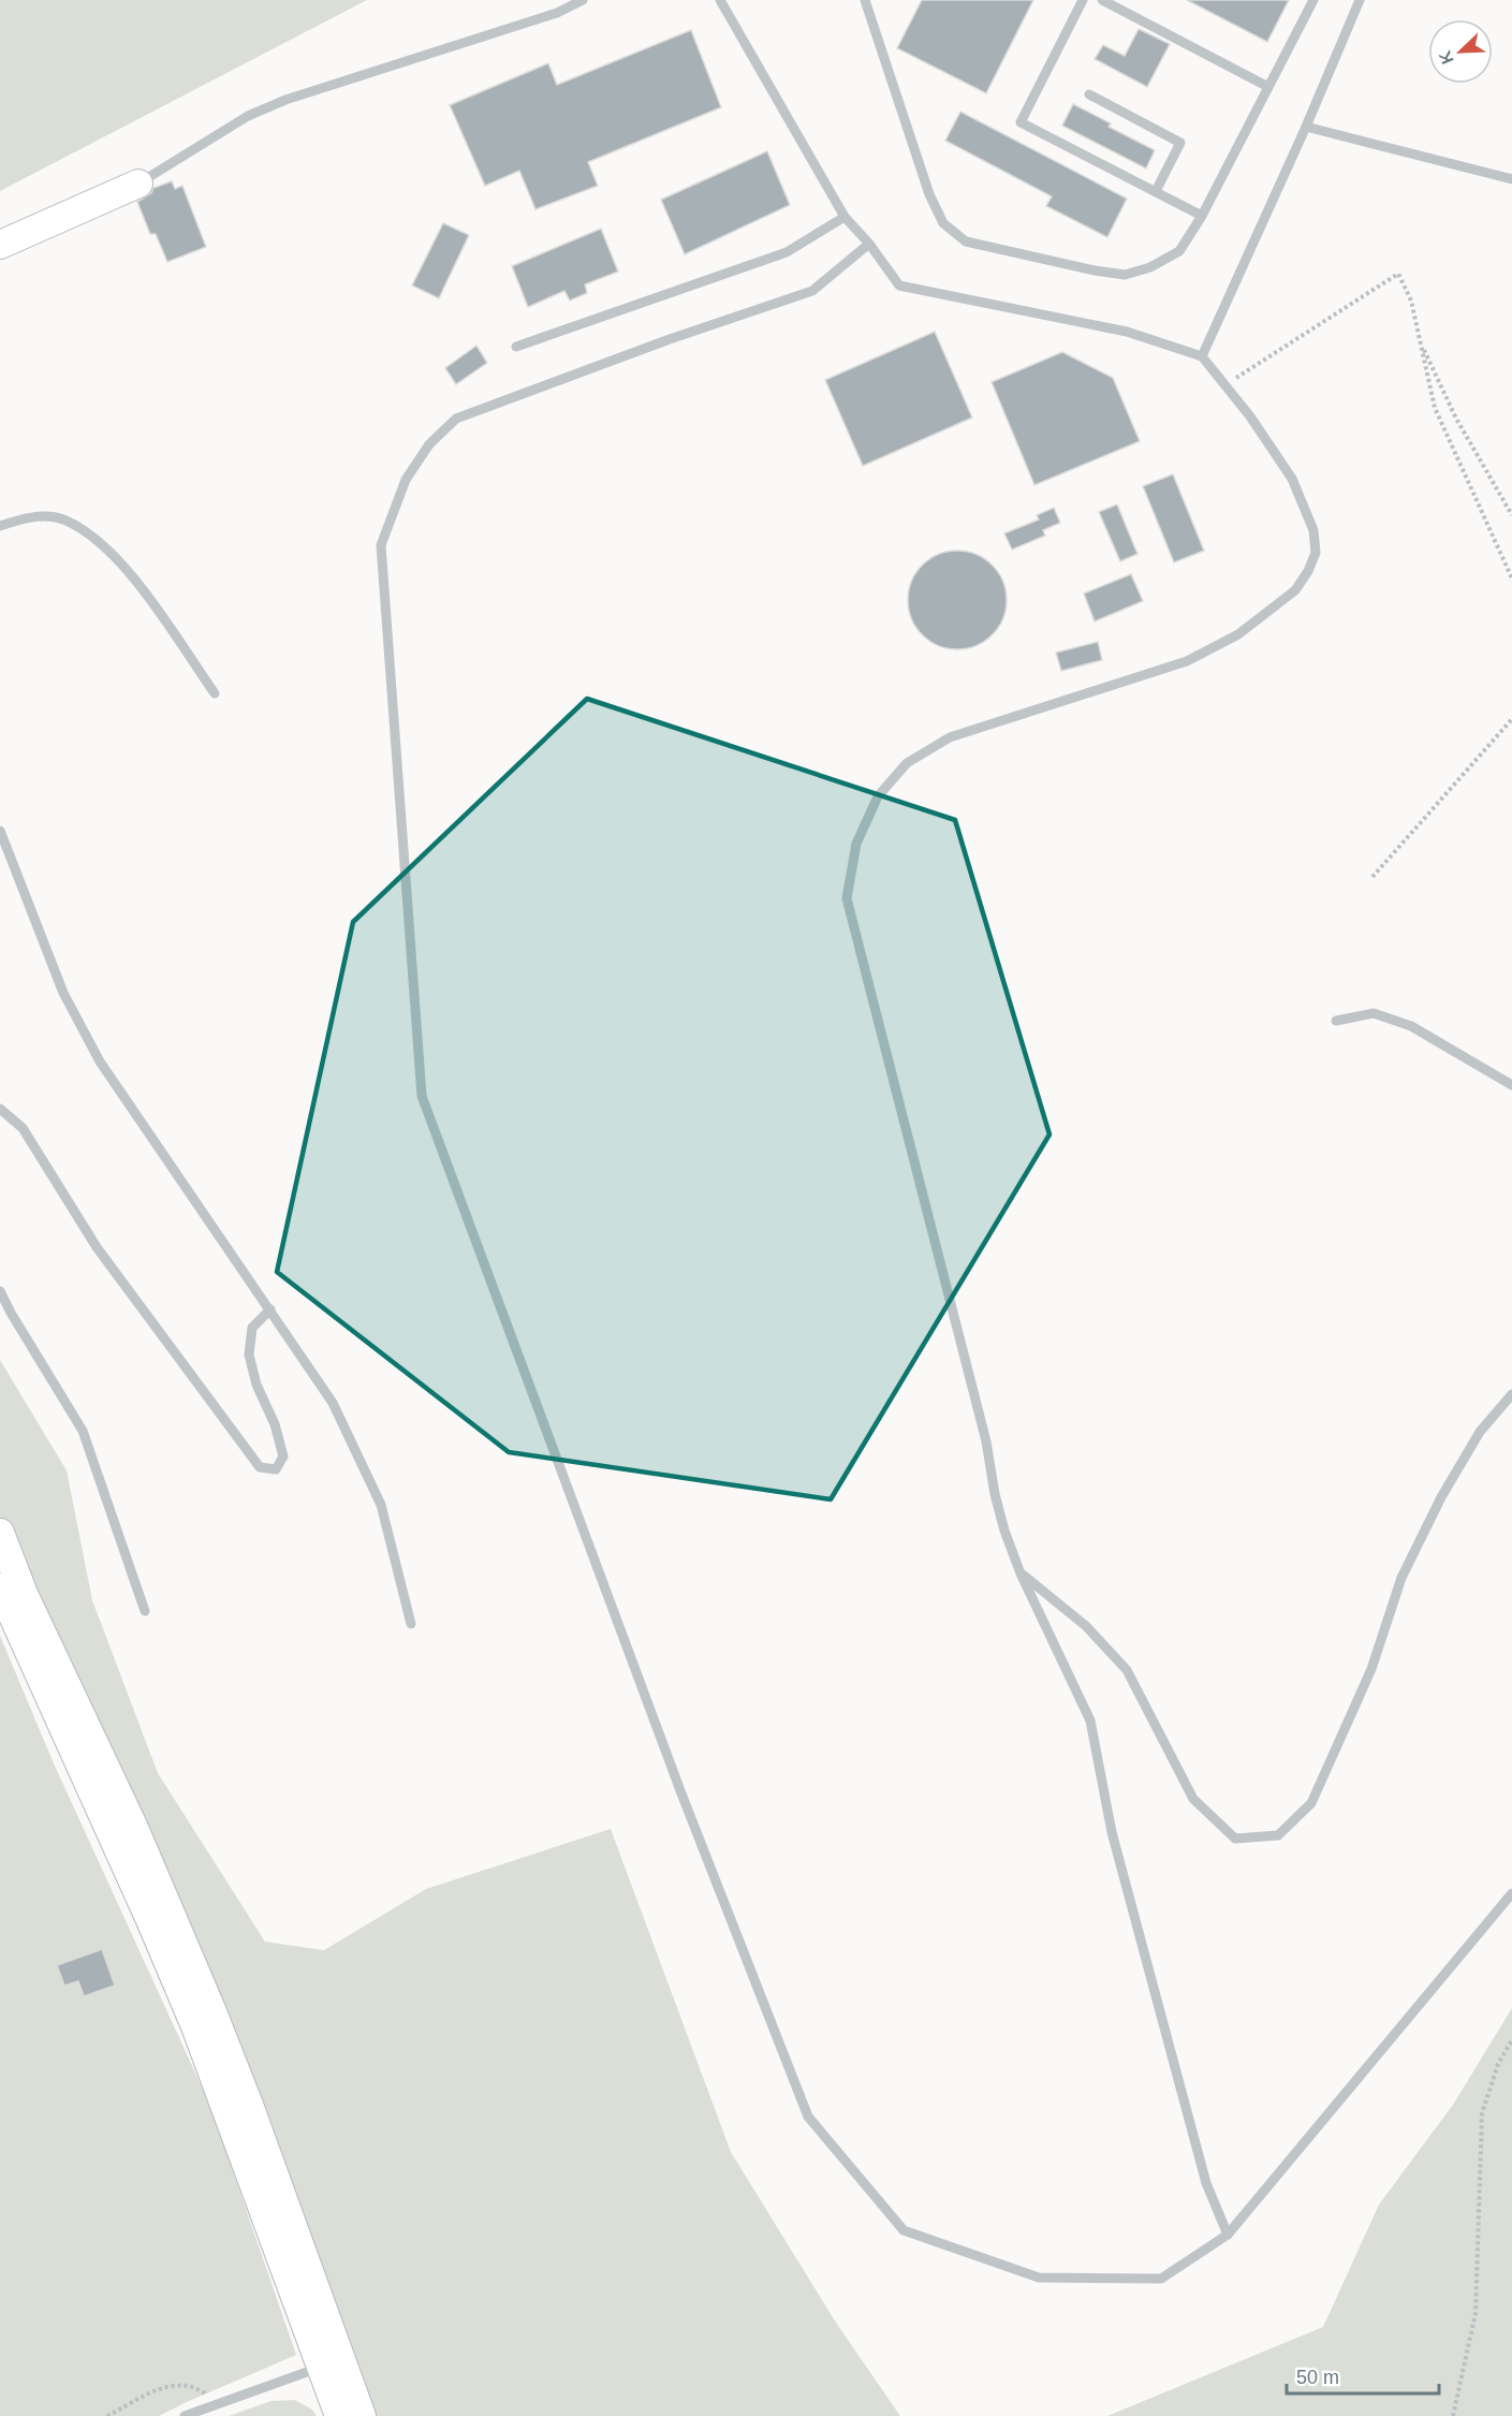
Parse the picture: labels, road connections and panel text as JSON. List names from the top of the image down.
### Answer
{
  "scale_bar": "50 m",
  "north": "bottom left"
}
